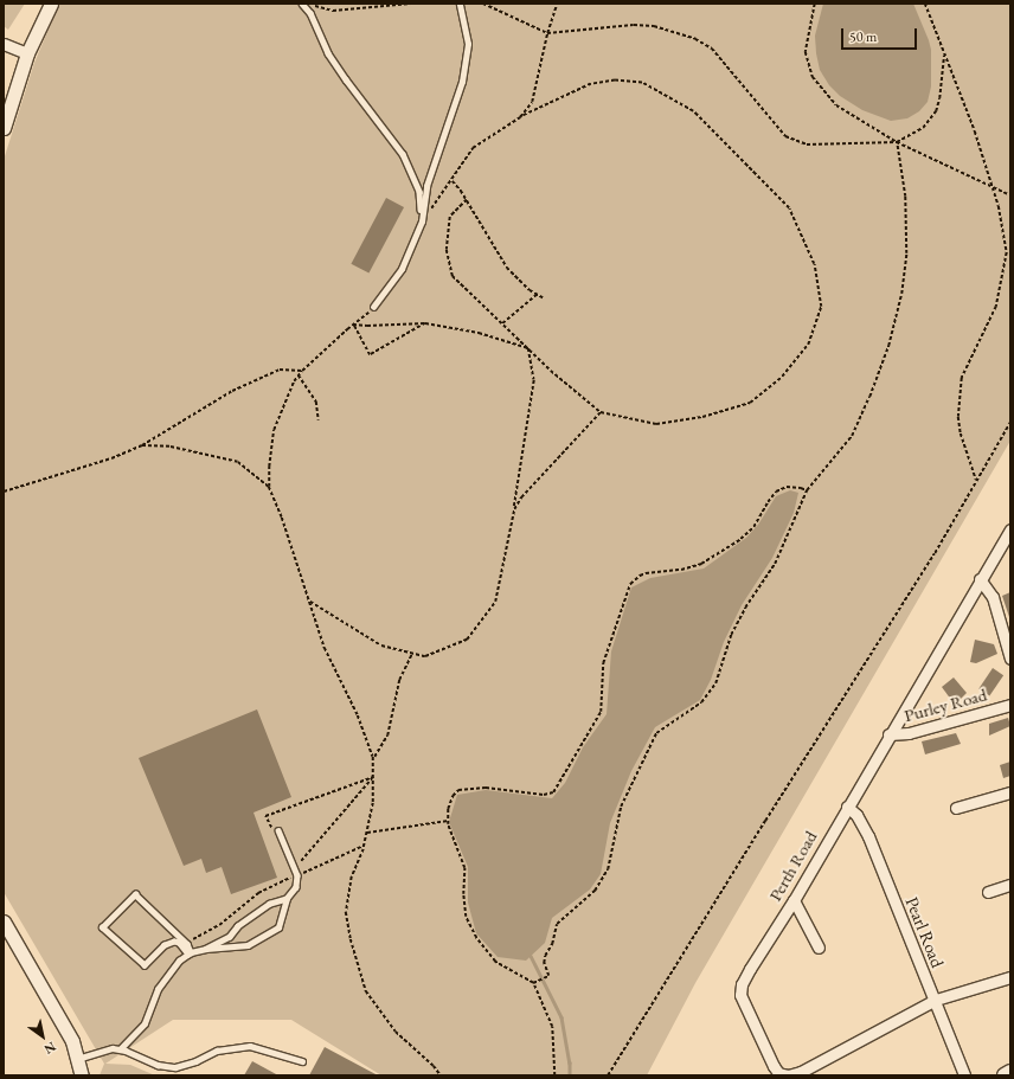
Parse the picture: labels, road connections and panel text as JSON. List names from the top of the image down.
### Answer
{
  "streets": {
    "street": ["Purley Road", "Perth Road", "Pearl Road"]
  },
  "crossings": [
    ["Purley Road", "Perth Road"],
    ["Perth Road", "Pearl Road"]
  ],
  "scale_bar": "50 m",
  "north": "bottom right"
}
